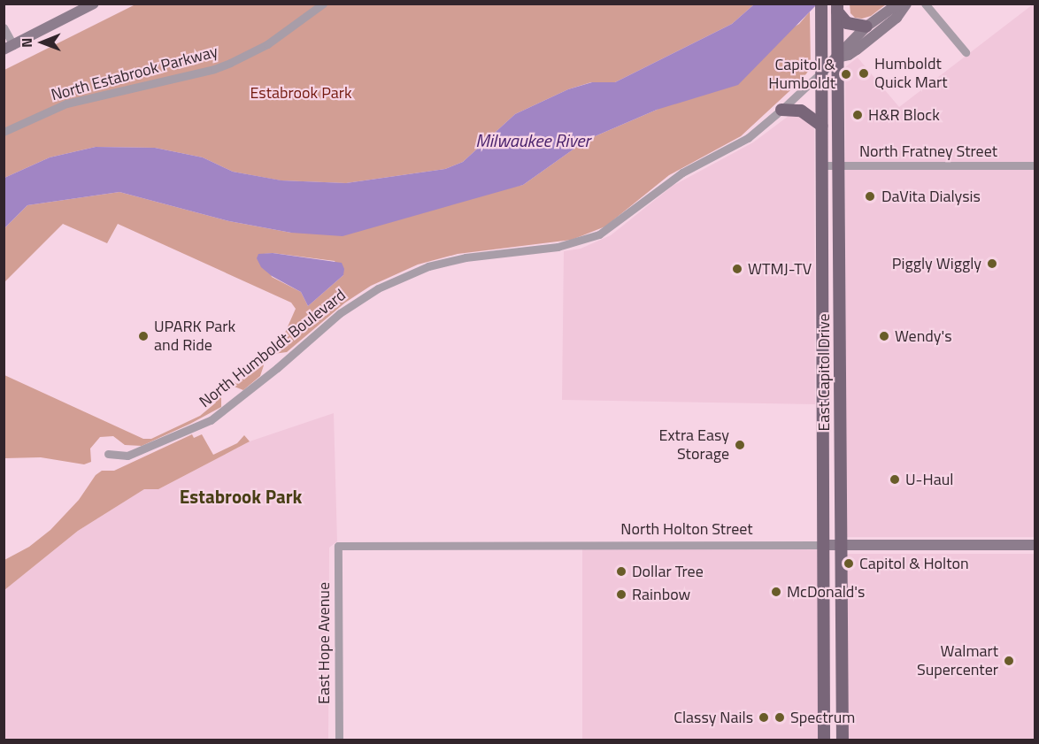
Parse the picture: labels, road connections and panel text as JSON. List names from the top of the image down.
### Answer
{
  "streets": {
    "main road": ["North Humboldt Boulevard", "East Capitol Drive", "North Holton Street"],
    "street": ["North Estabrook Parkway", "North Fratney Street", "East Hope Avenue"]
  },
  "crossings": [
    ["North Fratney Street", "East Capitol Drive"],
    ["North Humboldt Boulevard", "East Capitol Drive"],
    ["East Capitol Drive", "North Holton Street"],
    ["North Holton Street", "East Hope Avenue"]
  ],
  "districts": ["Estabrook Park"],
  "water": ["Milwaukee River"],
  "parks": ["Estabrook Park"],
  "places": [
    "Humboldt Quick Mart",
    "Capitol & Humboldt",
    "H&R Block",
    "DaVita Dialysis",
    "Piggly Wiggly",
    "WTMJ-TV",
    "UPARK Park and Ride",
    "Wendy's",
    "Extra Easy Storage",
    "U-Haul",
    "Capitol & Holton",
    "Dollar Tree",
    "McDonald's",
    "Rainbow",
    "Walmart Supercenter",
    "Classy Nails",
    "Spectrum"
  ],
  "north": "left"
}
